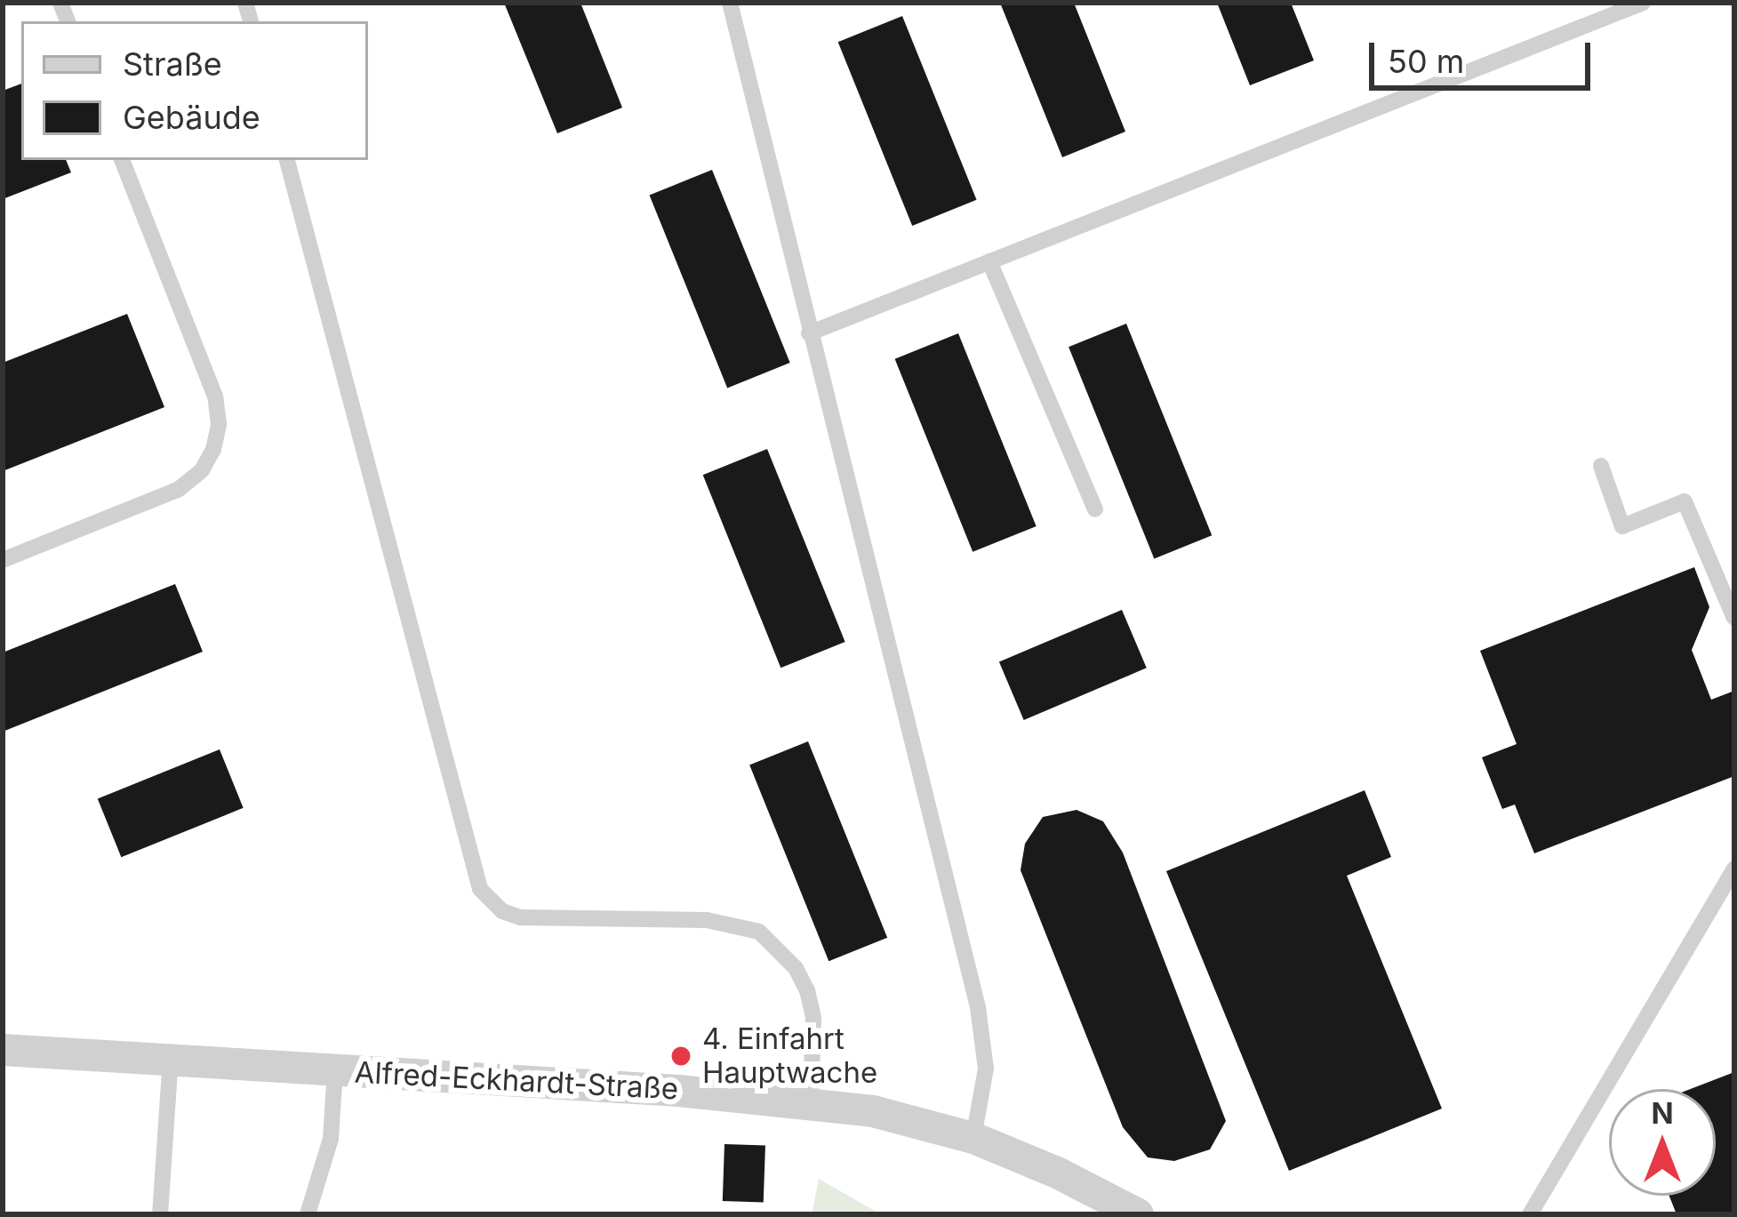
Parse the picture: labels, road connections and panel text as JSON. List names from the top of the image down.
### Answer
{
  "streets": {
    "street": ["Alfred-Eckhardt-Straße"]
  },
  "places": ["4. Einfahrt Hauptwache"],
  "legend": ["Straße", "Gebäude"],
  "scale_bar": "50 m",
  "north": "top"
}
